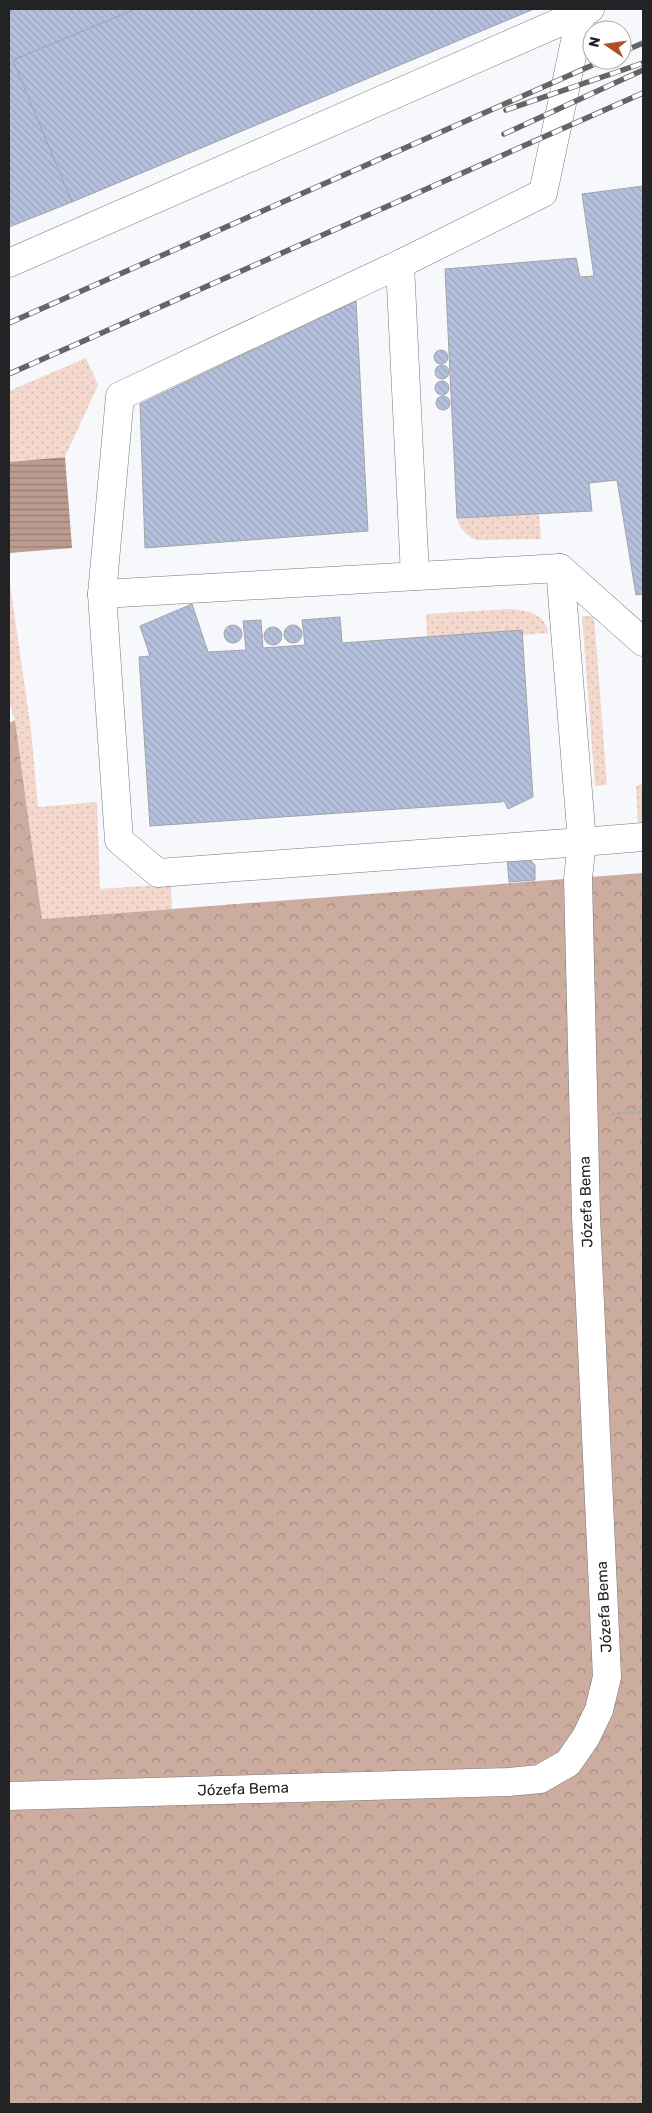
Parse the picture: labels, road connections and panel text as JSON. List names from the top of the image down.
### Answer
{
  "streets": {
    "street": ["Józefa Bema"]
  },
  "north": "left"
}
